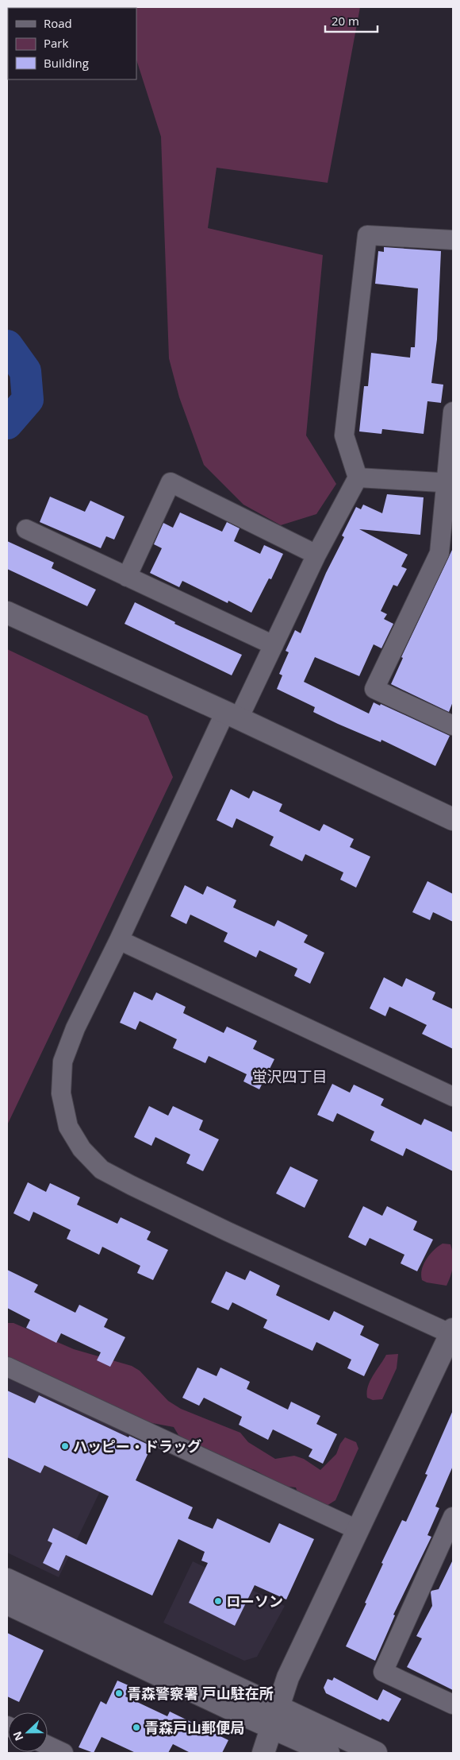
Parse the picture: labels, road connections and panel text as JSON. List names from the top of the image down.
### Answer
{
  "districts": ["蛍沢四丁目"],
  "places": [
    "ハッピー・ドラッグ",
    "ローソン",
    "青森警察署 戸山駐在所",
    "青森戸山郵便局"
  ],
  "legend": ["Road", "Park", "Building"],
  "scale_bar": "20 m",
  "north": "left"
}
